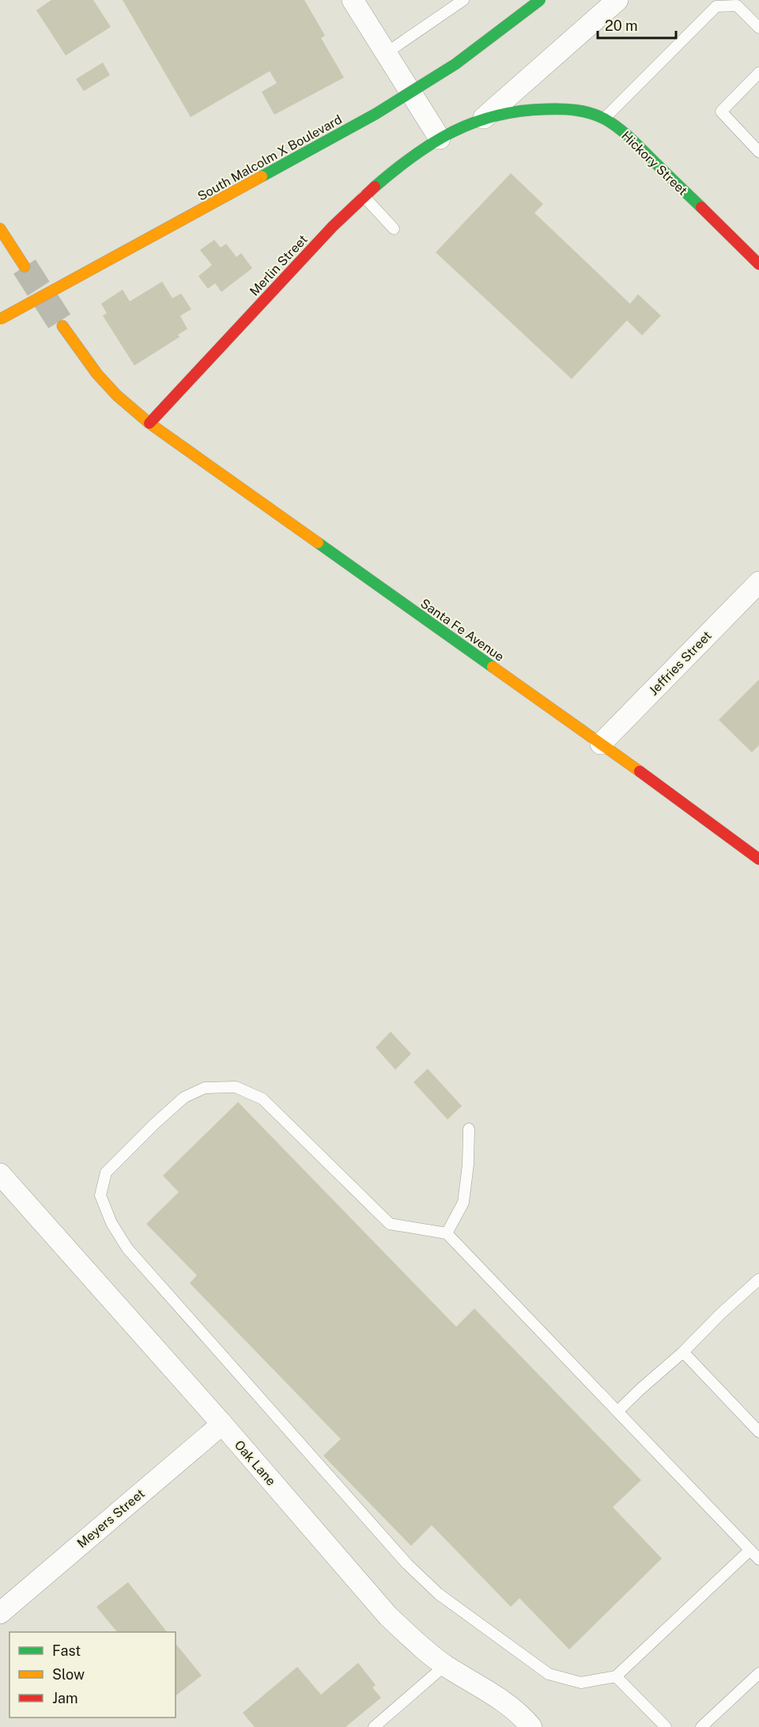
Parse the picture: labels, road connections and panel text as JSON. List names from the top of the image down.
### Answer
{
  "streets": {
    "street": [
      "South Malcolm X Boulevard",
      "Hickory Street",
      "Merlin Street",
      "Santa Fe Avenue",
      "Jeffries Street",
      "Oak Lane",
      "Meyers Street"
    ]
  },
  "crossings": [
    ["Hickory Street", "Merlin Street"],
    ["Merlin Street", "Santa Fe Avenue"],
    ["Santa Fe Avenue", "Jeffries Street"],
    ["Oak Lane", "Meyers Street"]
  ],
  "legend": ["Fast", "Slow", "Jam"],
  "scale_bar": "20 m"
}
